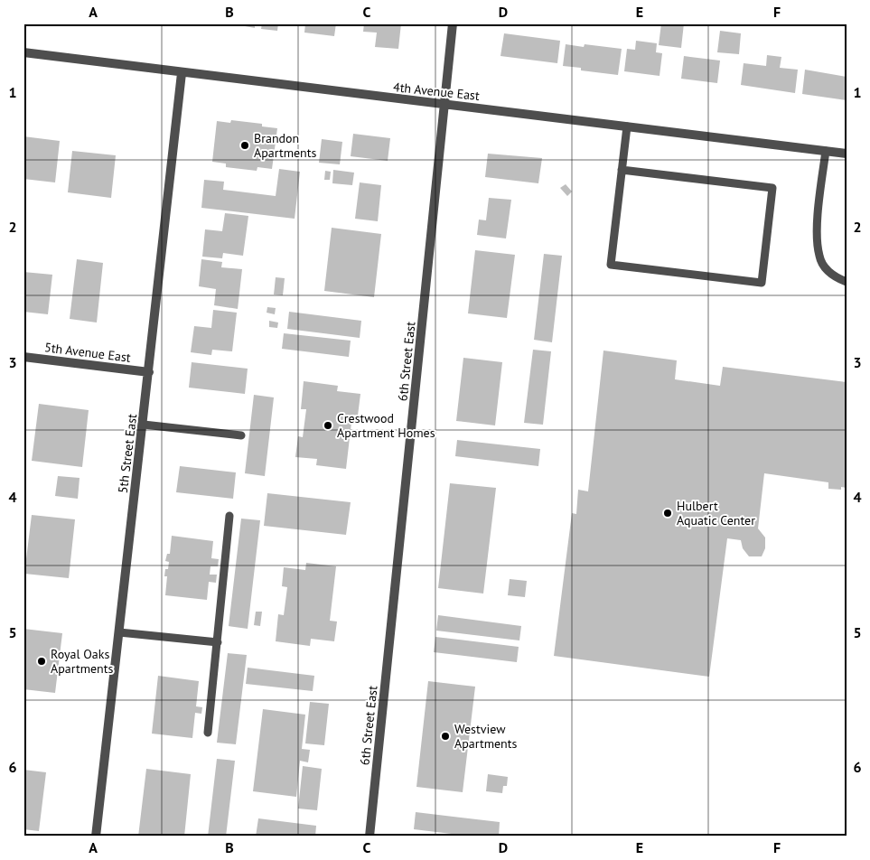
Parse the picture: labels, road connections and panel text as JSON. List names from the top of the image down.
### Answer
{
  "streets": {
    "street": [
      "4th Avenue East",
      "5th Avenue East",
      "6th Street East",
      "5th Street East"
    ]
  },
  "crossings": [
    ["4th Avenue East", "6th Street East"],
    ["4th Avenue East", "5th Street East"],
    ["5th Avenue East", "5th Street East"]
  ],
  "places": [
    "Brandon Apartments",
    "Crestwood Apartment Homes",
    "Hulbert Aquatic Center",
    "Royal Oaks Apartments",
    "Westview Apartments"
  ],
  "grid": {
    "columns": [
      "A",
      "B",
      "C",
      "D",
      "E",
      "F"
    ],
    "rows": [
      "1",
      "2",
      "3",
      "4",
      "5",
      "6"
    ]
  }
}
